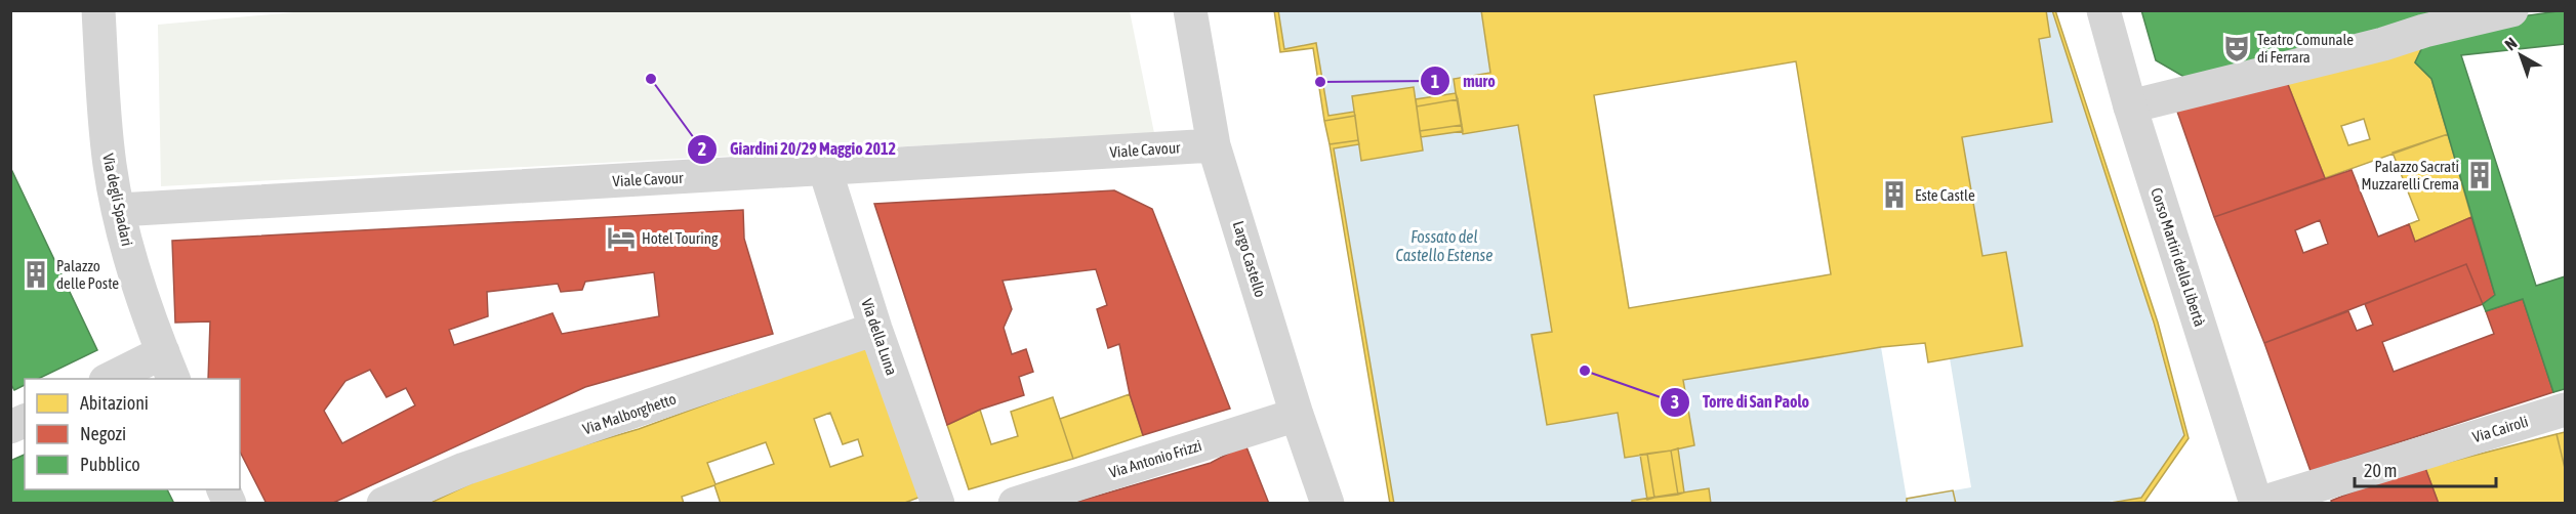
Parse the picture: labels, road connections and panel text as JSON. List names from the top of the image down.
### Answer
{
  "streets": {
    "street": [
      "Viale Cavour",
      "Via degli Spadari",
      "Corso Martiri della Libertà",
      "Largo Castello",
      "Via della Luna",
      "Via Malborghetto",
      "Via Cairoli",
      "Via Antonio Frizzi"
    ]
  },
  "crossings": [
    ["Viale Cavour", "Via degli Spadari"],
    ["Viale Cavour", "Largo Castello"],
    ["Viale Cavour", "Via della Luna"],
    ["Corso Martiri della Libertà", "Via Cairoli"],
    ["Largo Castello", "Via Antonio Frizzi"],
    ["Via della Luna", "Via Malborghetto"]
  ],
  "water": ["Fossato del Castello Estense"],
  "places": {
    "theatre": ["Teatro Comunale di Ferrara"],
    "other": ["Giardini 20/29 Maggio 2012", "muro", "Torre di San Paolo"],
    "building": ["Palazzo Sacrati Muzzarelli Crema", "Este Castle", "Palazzo delle Poste"],
    "hotel": ["Hotel Touring"]
  },
  "legend": ["Abitazioni", "Negozi", "Pubblico"],
  "scale_bar": "20 m",
  "north": "top left"
}
